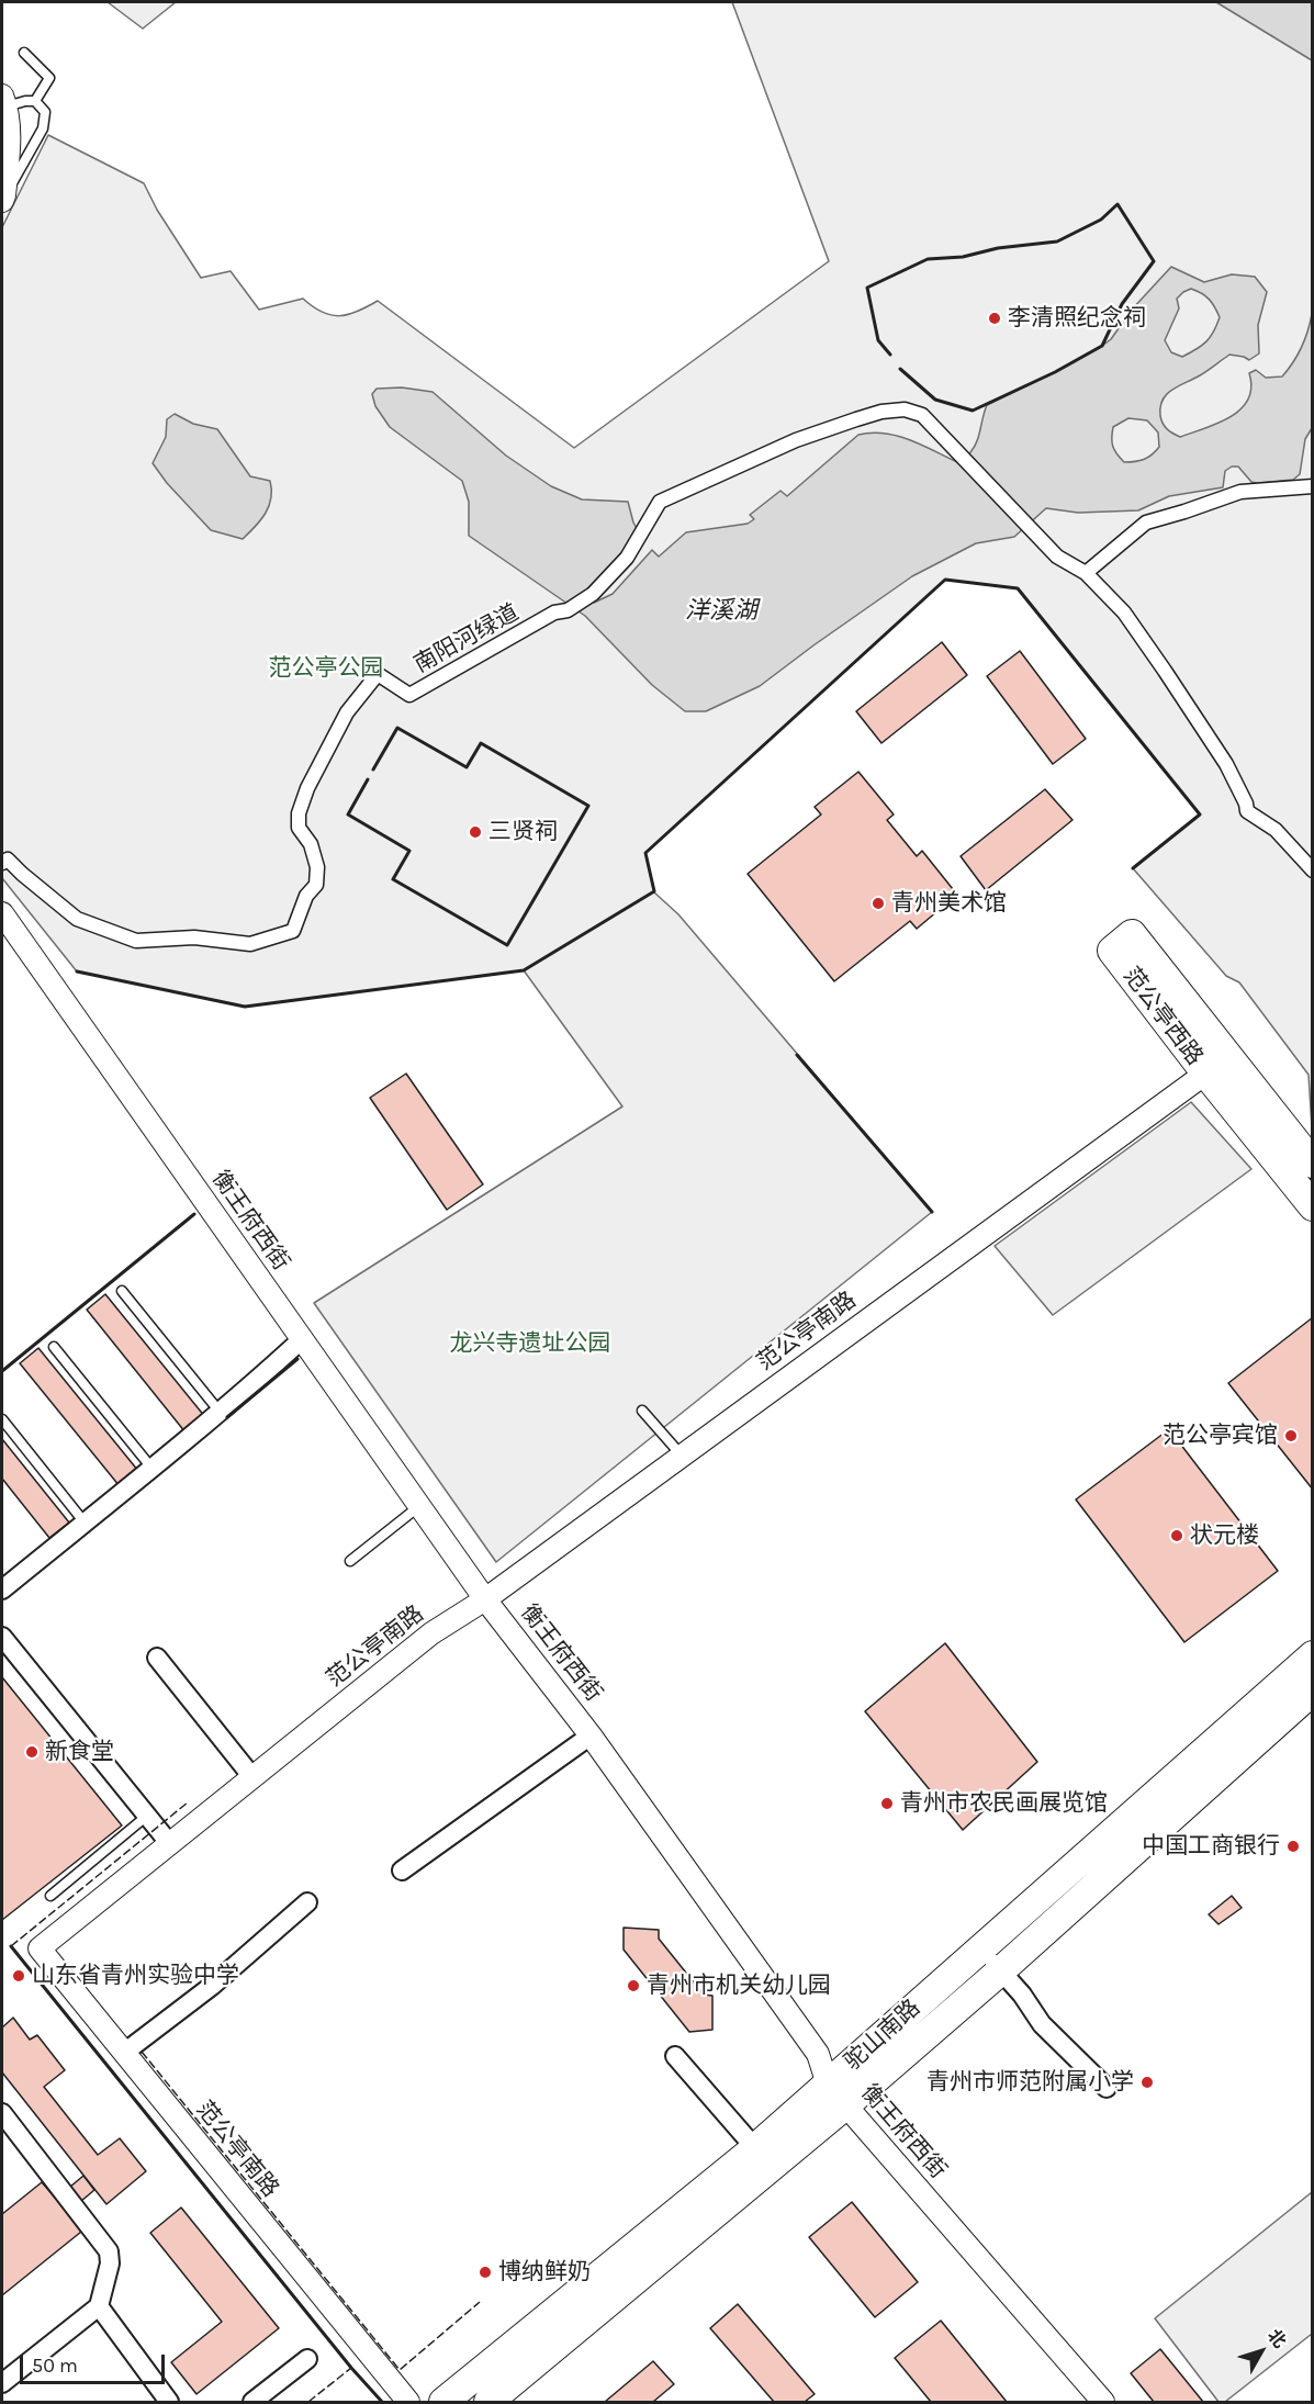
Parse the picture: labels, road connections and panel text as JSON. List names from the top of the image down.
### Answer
{
  "streets": {
    "main road": ["范公亭西路", "驼山南路"],
    "street": ["南阳河绿道", "衡王府西街", "范公亭南路"]
  },
  "crossings": [
    ["范公亭西路", "范公亭南路"],
    ["衡王府西街", "范公亭南路"],
    ["衡王府西街", "驼山南路"]
  ],
  "water": ["洋溪湖"],
  "parks": ["范公亭公园", "龙兴寺遗址公园"],
  "places": [
    "李清照纪念祠",
    "三贤祠",
    "青州美术馆",
    "范公亭宾馆",
    "状元楼",
    "新食堂",
    "青州市农民画展览馆",
    "中国工商银行",
    "山东省青州实验中学",
    "青州市机关幼儿园",
    "青州市师范附属小学",
    "博纳鲜奶"
  ],
  "scale_bar": "50 m",
  "north": "top right"
}
